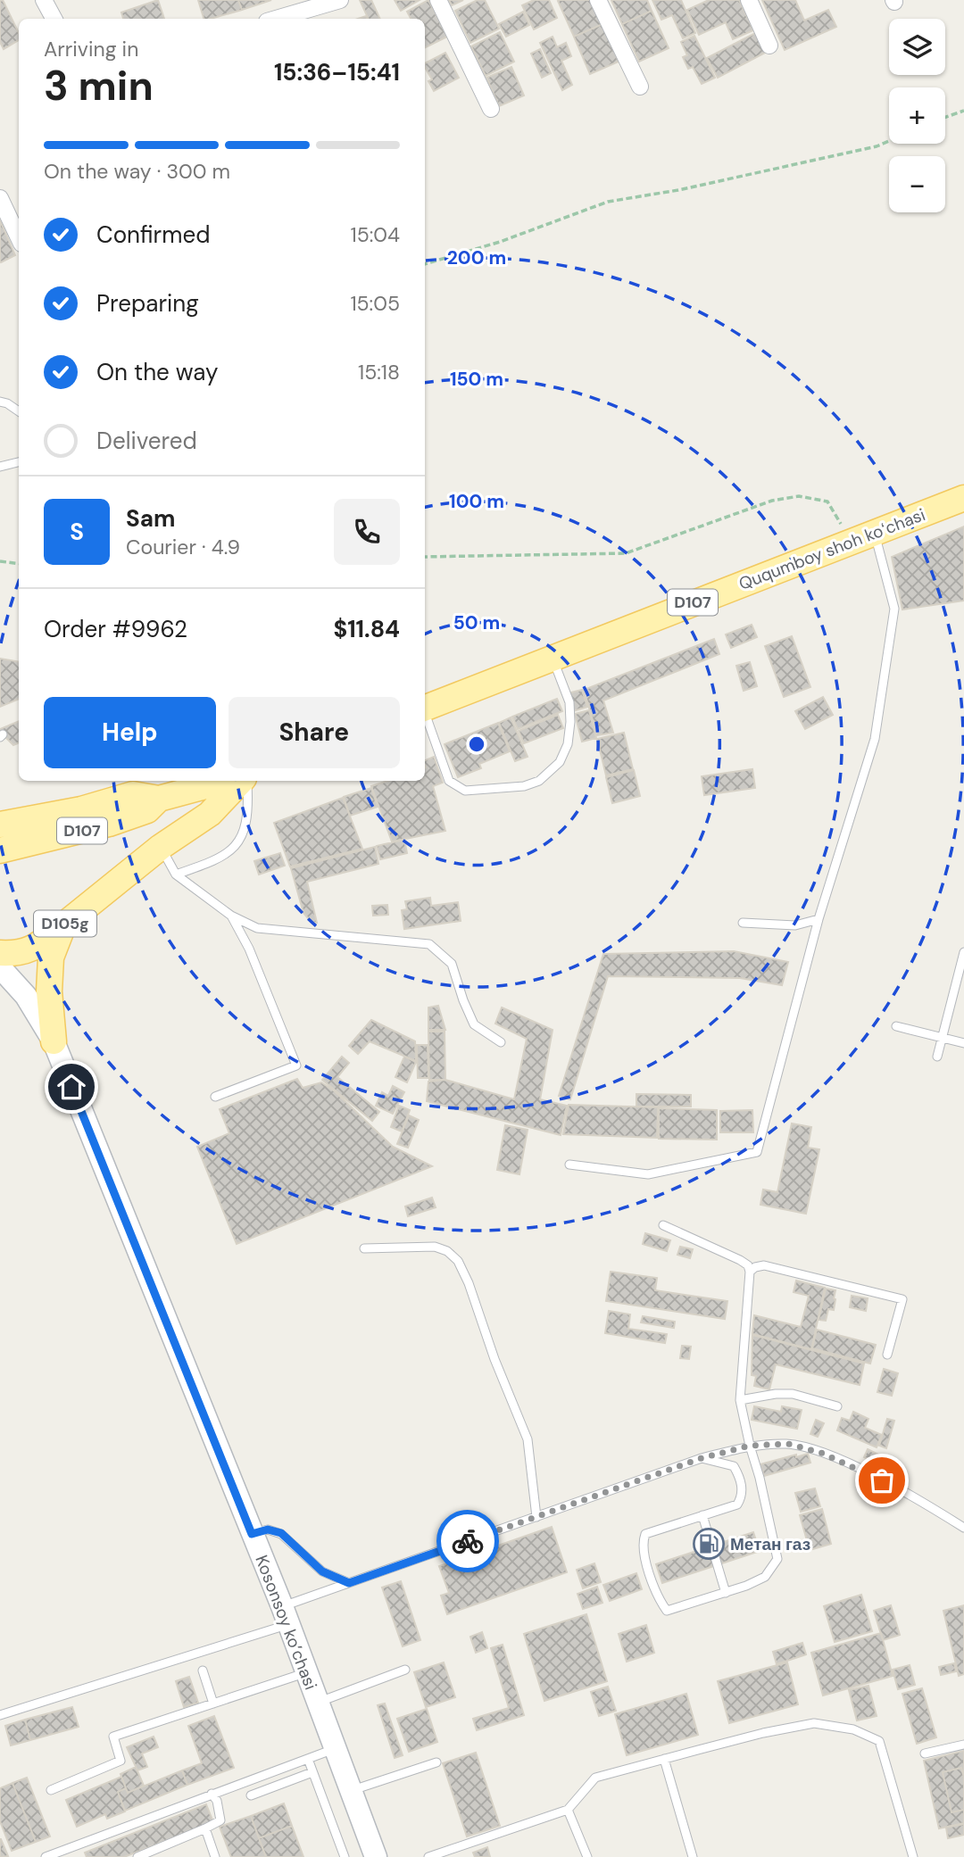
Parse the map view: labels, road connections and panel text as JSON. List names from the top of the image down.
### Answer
{
  "streets": {
    "main road": [
      "Ququmboy shoh koʻchasi",
      "D107",
      "D105g",
      "Kosonsoy ko’chasi"
    ]
  },
  "crossings": [
    ["D105g", "Kosonsoy ko’chasi"]
  ],
  "places": {
    "fuel station": ["Метан газ"]
  },
  "page": {
    "map_buttons": ["+", "−"],
    "heading": ["3 min", "Arriving in", "15:36–15:41"],
    "panel": [
      "Sam",
      "Courier · 4.9",
      "Order #9962",
      "$11.84"
    ],
    "bar": "On the way · 300 m",
    "list": [
      ["Confirmed", "15:04"],
      ["Preparing", "15:05"],
      ["On the way", "15:18"],
      "Delivered"
    ],
    "round": "S",
    "buttons": ["Help", "Share"]
  },
  "rings": [
    "200 m",
    "150 m",
    "100 m",
    "50 m"
  ]
}
